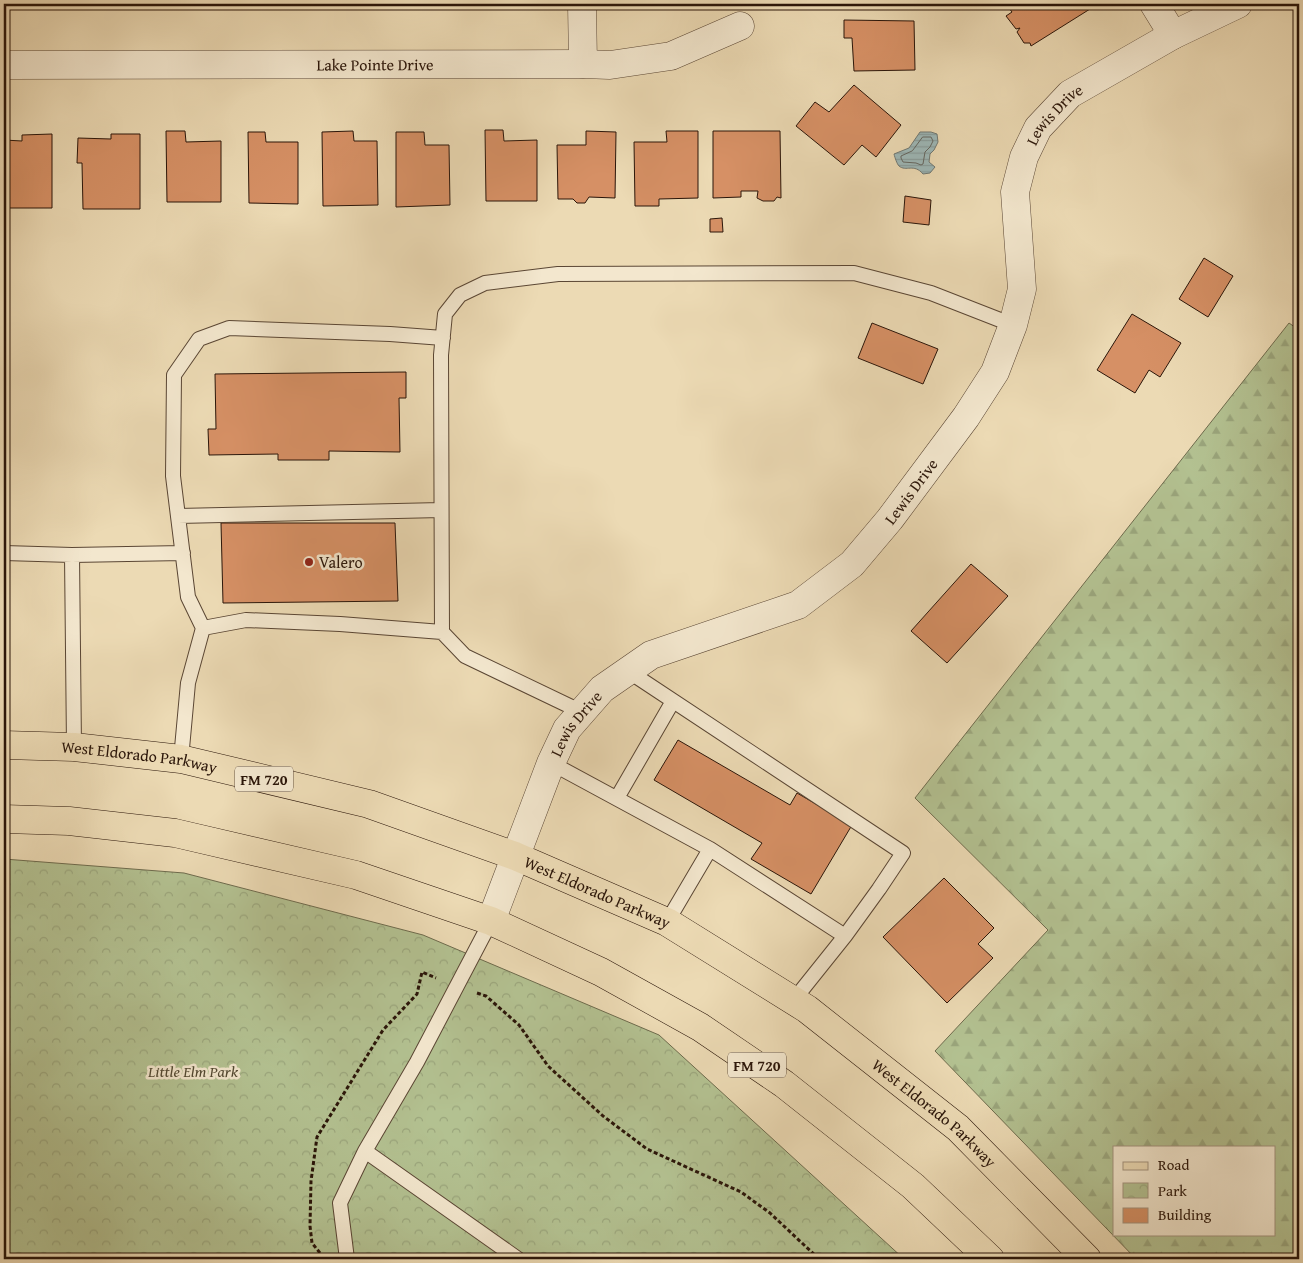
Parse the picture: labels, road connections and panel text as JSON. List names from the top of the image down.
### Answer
{
  "streets": {
    "main road": ["West Eldorado Parkway", "FM 720"],
    "street": ["Lake Pointe Drive", "Lewis Drive"]
  },
  "crossings": [
    ["Lewis Drive", "West Eldorado Parkway"],
    ["Lewis Drive", "FM 720"]
  ],
  "parks": ["Little Elm Park"],
  "places": ["Valero"],
  "legend": ["Road", "Park", "Building"]
}
